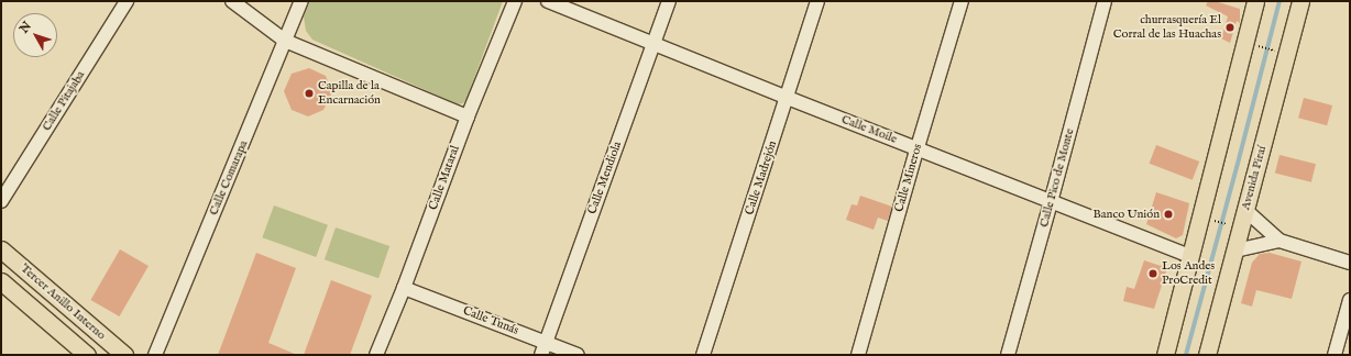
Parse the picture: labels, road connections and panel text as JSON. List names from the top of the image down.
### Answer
{
  "streets": {
    "main road": ["Avenida Piraí", "Tercer Anillo Interno"],
    "street": [
      "Calle Pitajaba",
      "Calle Moile",
      "Calle Comarapa",
      "Calle Mataral",
      "Calle Mendiola",
      "Calle Madrejón",
      "Calle Mineros",
      "Calle Pico de Monte",
      "Calle Tunás"
    ]
  },
  "crossings": [
    ["Calle Moile", "Calle Mendiola"],
    ["Calle Moile", "Calle Madrejón"],
    ["Calle Moile", "Calle Mineros"],
    ["Calle Moile", "Calle Pico de Monte"],
    ["Calle Mataral", "Calle Tunás"],
    ["Calle Mendiola", "Calle Tunás"]
  ],
  "places": [
    "churrasquería El Corral de las Huachas",
    "Capilla de la Encarnación",
    "Banco Unión",
    "Los Andes ProCredit"
  ],
  "north": "top left"
}
